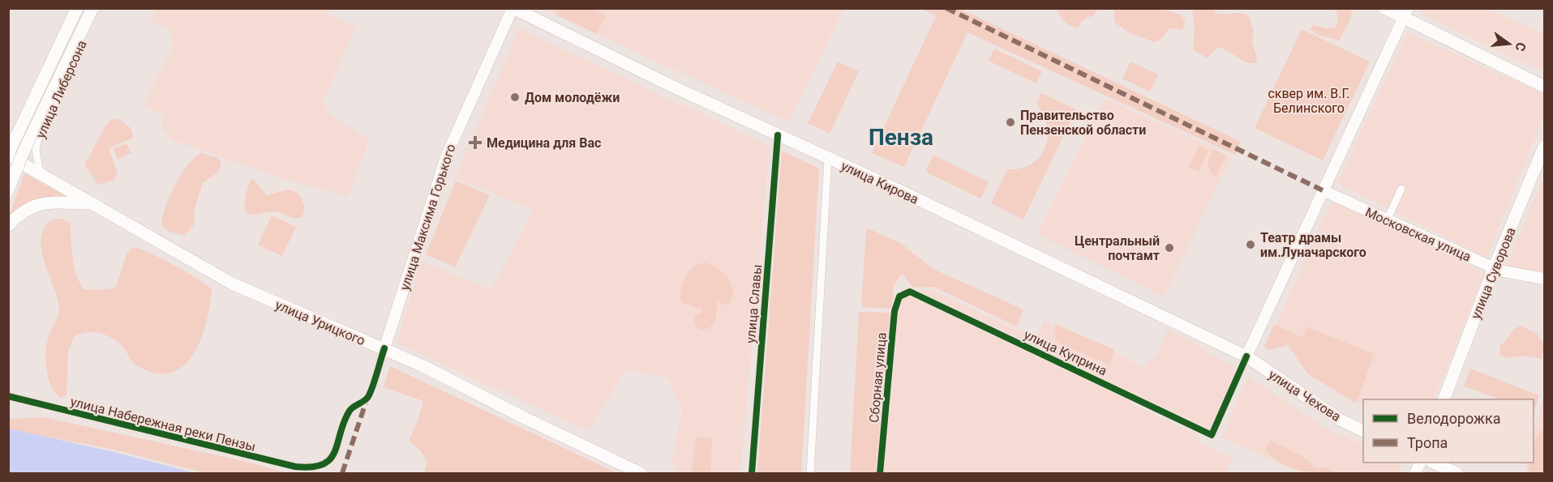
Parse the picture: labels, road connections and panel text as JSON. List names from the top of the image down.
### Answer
{
  "streets": {
    "main road": [
      "улица Кирова",
      "улица Максима Горького",
      "Московская улица",
      "улица Суворова",
      "улица Урицкого",
      "улица Чехова"
    ],
    "street": [
      "улица Либерсона",
      "улица Славы",
      "улица Куприна",
      "Сборная улица",
      "улица Набережная реки Пензы"
    ]
  },
  "crossings": [
    ["улица Либерсона", "улица Урицкого"],
    ["улица Кирова", "улица Максима Горького"],
    ["улица Кирова", "улица Славы"],
    ["улица Кирова", "улица Куприна"],
    ["улица Кирова", "улица Чехова"],
    ["улица Максима Горького", "улица Урицкого"],
    ["улица Максима Горького", "улица Набережная реки Пензы"],
    ["Московская улица", "улица Суворова"],
    ["улица Урицкого", "улица Набережная реки Пензы"],
    ["улица Куприна", "Сборная улица"],
    ["улица Куприна", "улица Чехова"]
  ],
  "districts": ["Пенза"],
  "parks": ["сквер им. В.Г. Белинского"],
  "places": {
    "other": [
      "Дом молодёжи",
      "Правительство Пензенской области",
      "Театр драмы им.Луначарского",
      "Центральный почтамт"
    ],
    "health": ["Медицина для Вас"]
  },
  "legend": ["Велодорожка", "Тропа"],
  "north": "right"
}
